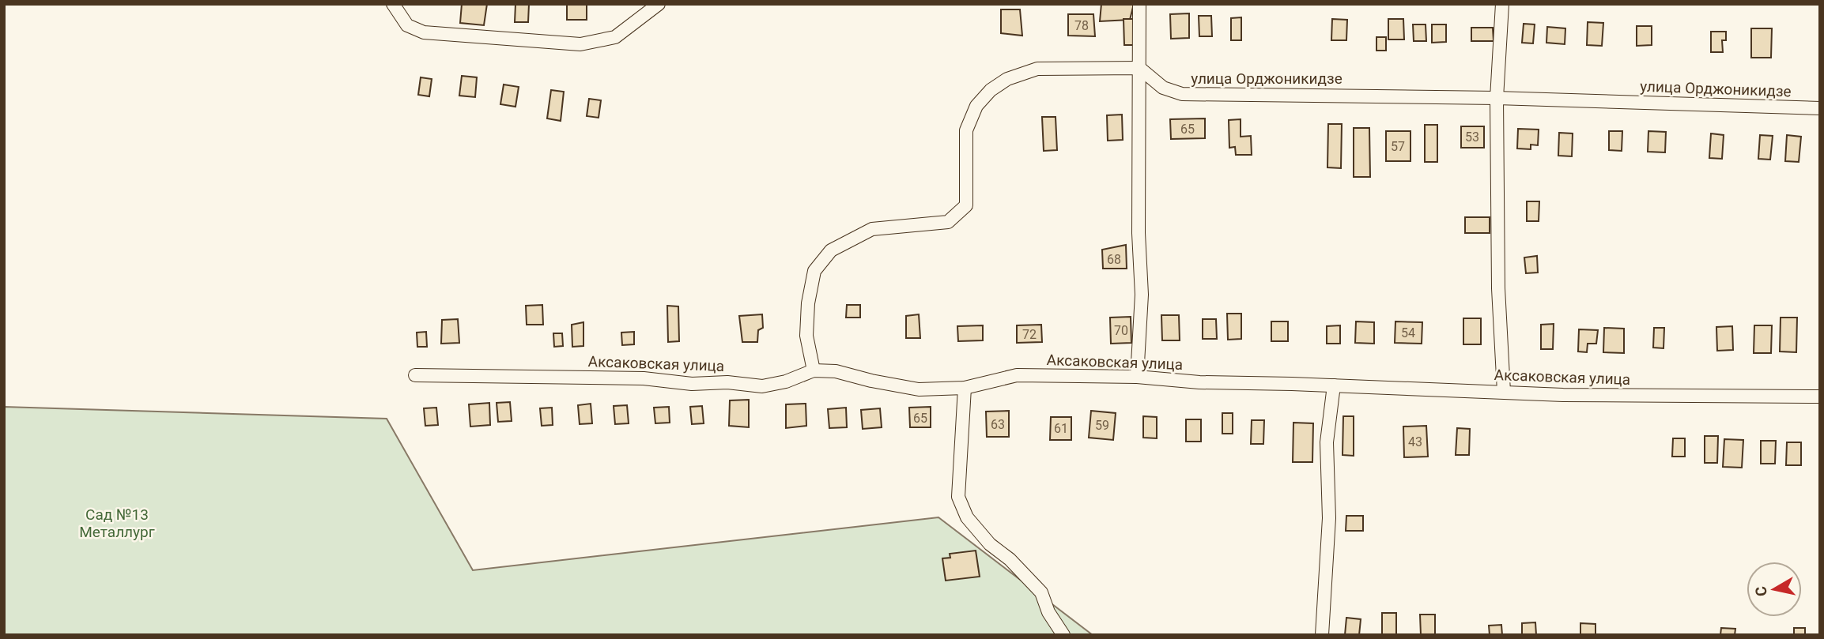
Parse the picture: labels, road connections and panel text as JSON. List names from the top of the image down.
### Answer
{
  "streets": {
    "street": ["улица Орджоникидзе", "Аксаковская улица"]
  },
  "parks": ["Сад №13 Металлург"],
  "house_numbers": [
    "78",
    "65",
    "53",
    "57",
    "68",
    "70",
    "54",
    "72",
    "65",
    "63",
    "59",
    "61",
    "43"
  ],
  "north": "left"
}
